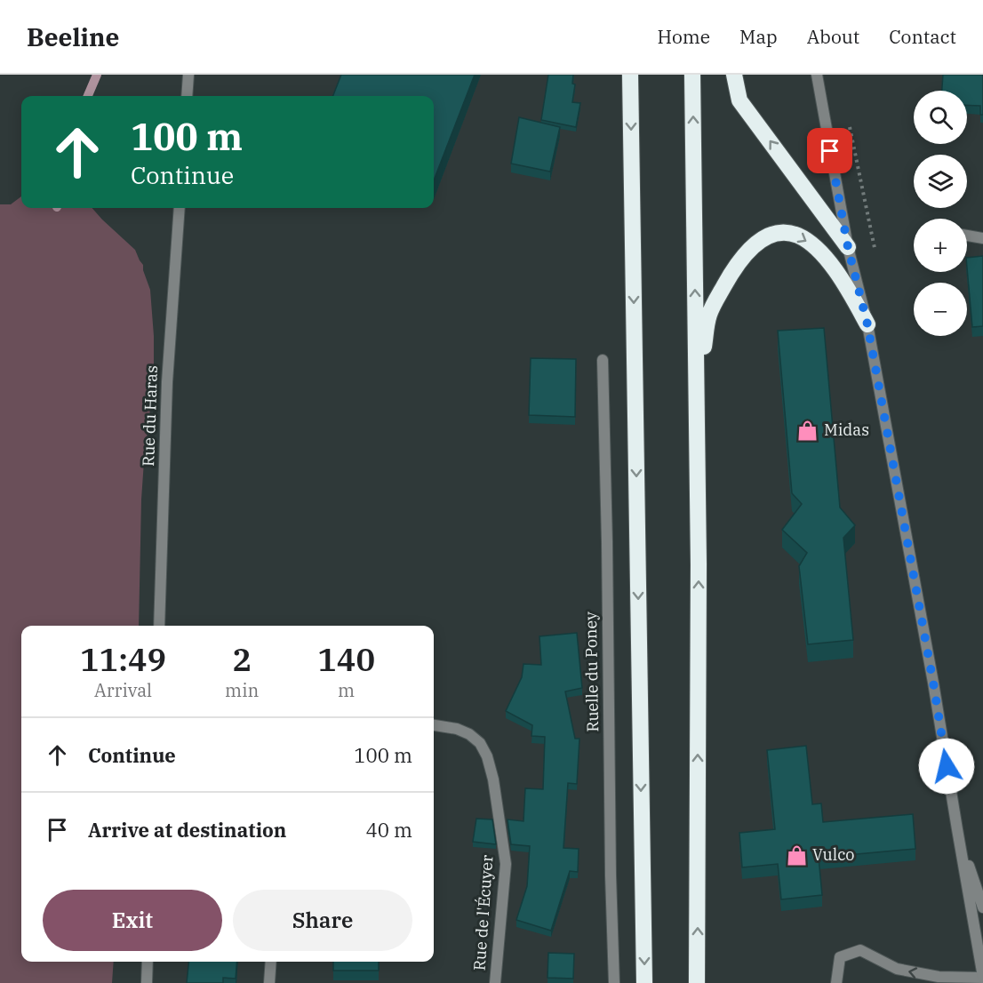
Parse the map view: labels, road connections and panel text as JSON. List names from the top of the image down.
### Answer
{
  "streets": {
    "street": ["Rue du Haras", "Ruelle du Poney", "Rue de l'Écuyer"]
  },
  "places": {
    "shop": ["Midas", "Vulco"]
  },
  "page": {
    "header": "Beeline",
    "nav": [
      "Home",
      "Map",
      "About",
      "Contact"
    ],
    "map_buttons": ["+", "−"],
    "turn": ["100 m", "Continue"],
    "eta": [
      "11:49",
      "Arrival",
      "2",
      "min",
      "140",
      "m"
    ],
    "list": [
      {
        "name": "Continue",
        "value": "100 m"
      },
      {
        "name": "Arrive at destination",
        "value": "40 m"
      }
    ],
    "buttons": ["Exit", "Share"]
  }
}
